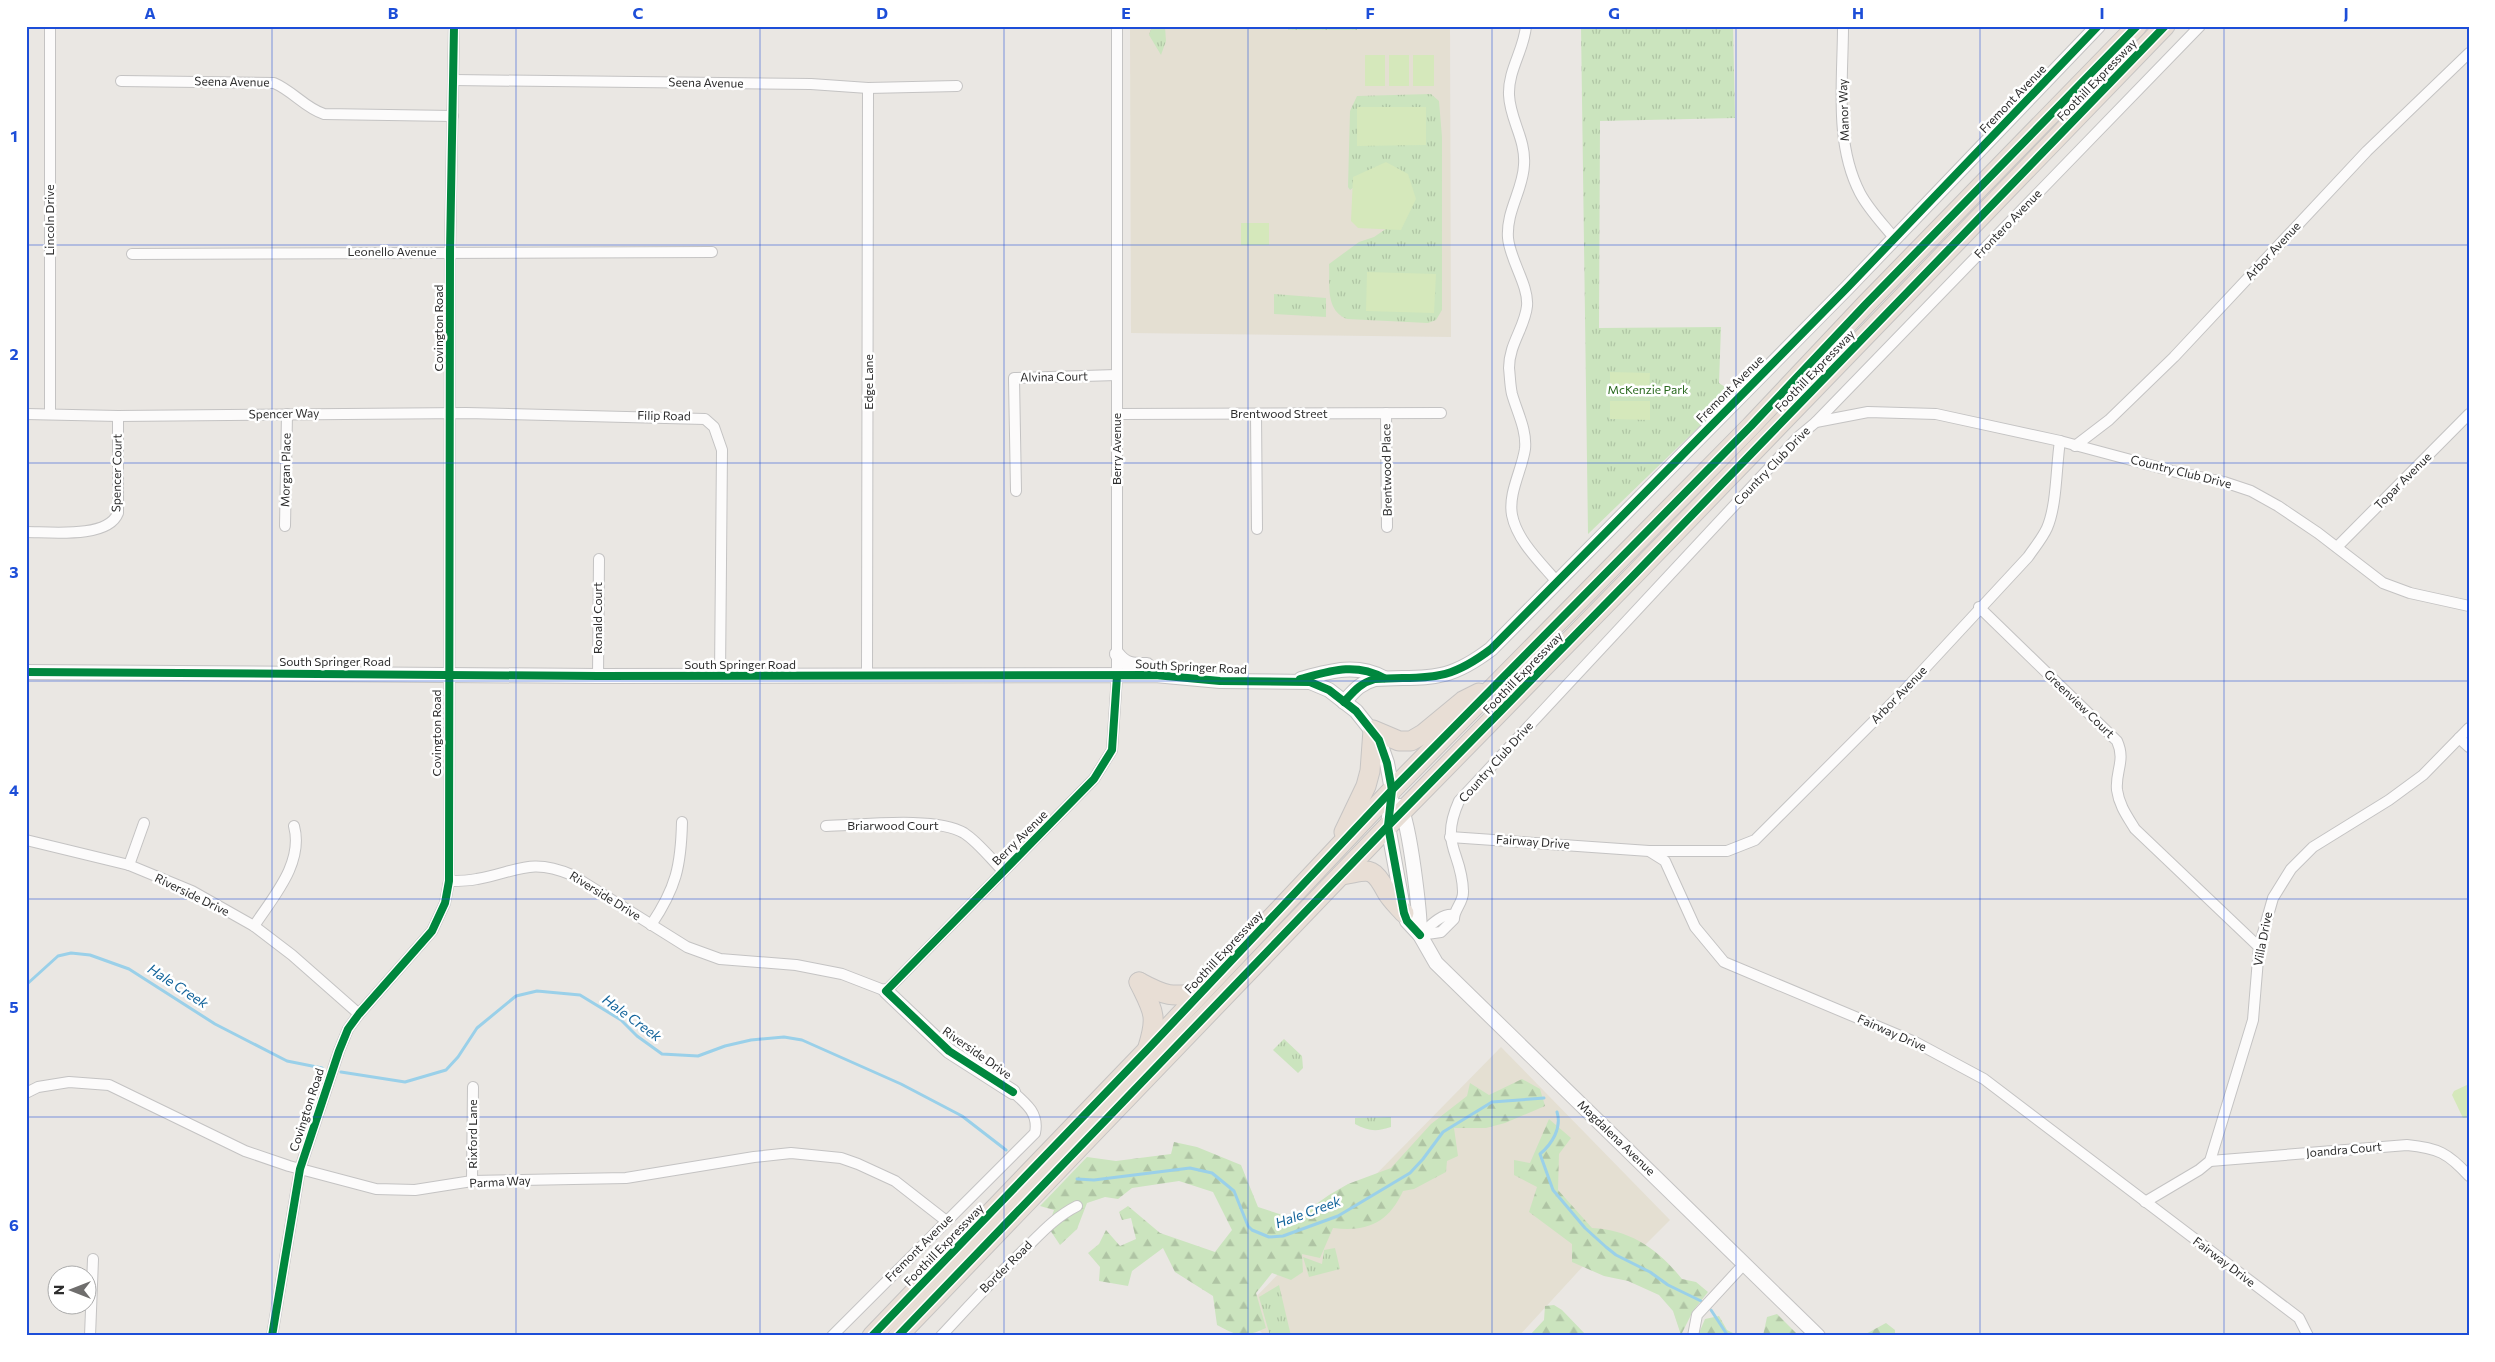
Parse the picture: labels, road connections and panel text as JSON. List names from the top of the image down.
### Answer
{
  "streets": {
    "highway": ["Foothill Expressway"],
    "street": [
      "Seena Avenue",
      "Fremont Avenue",
      "Manor Way",
      "Lincoln Drive",
      "Frontero Avenue",
      "Arbor Avenue",
      "Leonello Avenue",
      "Covington Road",
      "Alvina Court",
      "Edge Lane",
      "Spencer Way",
      "Brentwood Street",
      "Filip Road",
      "Berry Avenue",
      "Country Club Drive",
      "Morgan Place",
      "Brentwood Place",
      "Spencer Court",
      "Topar Avenue",
      "Ronald Court",
      "South Springer Road",
      "Greenview Court",
      "Briarwood Court",
      "Fairway Drive",
      "Riverside Drive",
      "Villa Drive",
      "Rixford Lane",
      "Magdalena Avenue",
      "Joandra Court",
      "Parma Way",
      "Border Road"
    ]
  },
  "crossings": [
    ["Foothill Expressway", "South Springer Road"],
    ["Foothill Expressway", "Magdalena Avenue"],
    ["Seena Avenue", "Covington Road"],
    ["Seena Avenue", "Edge Lane"],
    ["Fremont Avenue", "Manor Way"],
    ["Fremont Avenue", "South Springer Road"],
    ["Fremont Avenue", "Riverside Drive"],
    ["Fremont Avenue", "Parma Way"],
    ["Lincoln Drive", "Spencer Way"],
    ["Frontero Avenue", "Country Club Drive"],
    ["Arbor Avenue", "Country Club Drive"],
    ["Arbor Avenue", "Greenview Court"],
    ["Arbor Avenue", "Fairway Drive"],
    ["Leonello Avenue", "Covington Road"],
    ["Covington Road", "Spencer Way"],
    ["Covington Road", "Filip Road"],
    ["Covington Road", "South Springer Road"],
    ["Covington Road", "Riverside Drive"],
    ["Covington Road", "Parma Way"],
    ["Alvina Court", "Berry Avenue"],
    ["Edge Lane", "South Springer Road"],
    ["Spencer Way", "Filip Road"],
    ["Spencer Way", "Morgan Place"],
    ["Spencer Way", "Spencer Court"],
    ["Brentwood Street", "Berry Avenue"],
    ["Brentwood Street", "Brentwood Place"],
    ["Filip Road", "South Springer Road"],
    ["Berry Avenue", "South Springer Road"],
    ["Berry Avenue", "Briarwood Court"],
    ["Berry Avenue", "Riverside Drive"],
    ["Country Club Drive", "Topar Avenue"],
    ["Country Club Drive", "Fairway Drive"],
    ["Country Club Drive", "Magdalena Avenue"],
    ["Ronald Court", "South Springer Road"],
    ["South Springer Road", "Magdalena Avenue"],
    ["Greenview Court", "Villa Drive"],
    ["Villa Drive", "Joandra Court"],
    ["Rixford Lane", "Parma Way"]
  ],
  "water": ["Hale Creek"],
  "parks": ["McKenzie Park"],
  "north": "left",
  "grid": {
    "columns": [
      "A",
      "B",
      "C",
      "D",
      "E",
      "F",
      "G",
      "H",
      "I",
      "J"
    ],
    "rows": [
      "1",
      "2",
      "3",
      "4",
      "5",
      "6"
    ]
  }
}
